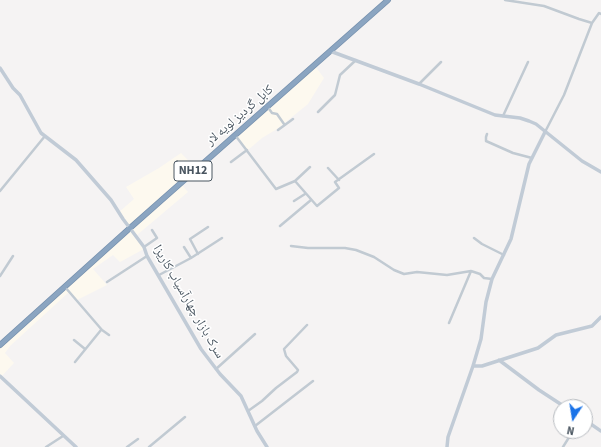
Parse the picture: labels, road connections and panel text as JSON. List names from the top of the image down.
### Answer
{
  "streets": {
    "highway": ["کابل گردیز لویه لار", "NH12"],
    "street": ["سرک بازار چهارآسیاب کاریزا"]
  },
  "crossings": [
    ["کابل گردیز لویه لار", "سرک بازار چهارآسیاب کاریزا"]
  ],
  "north": "bottom"
}
